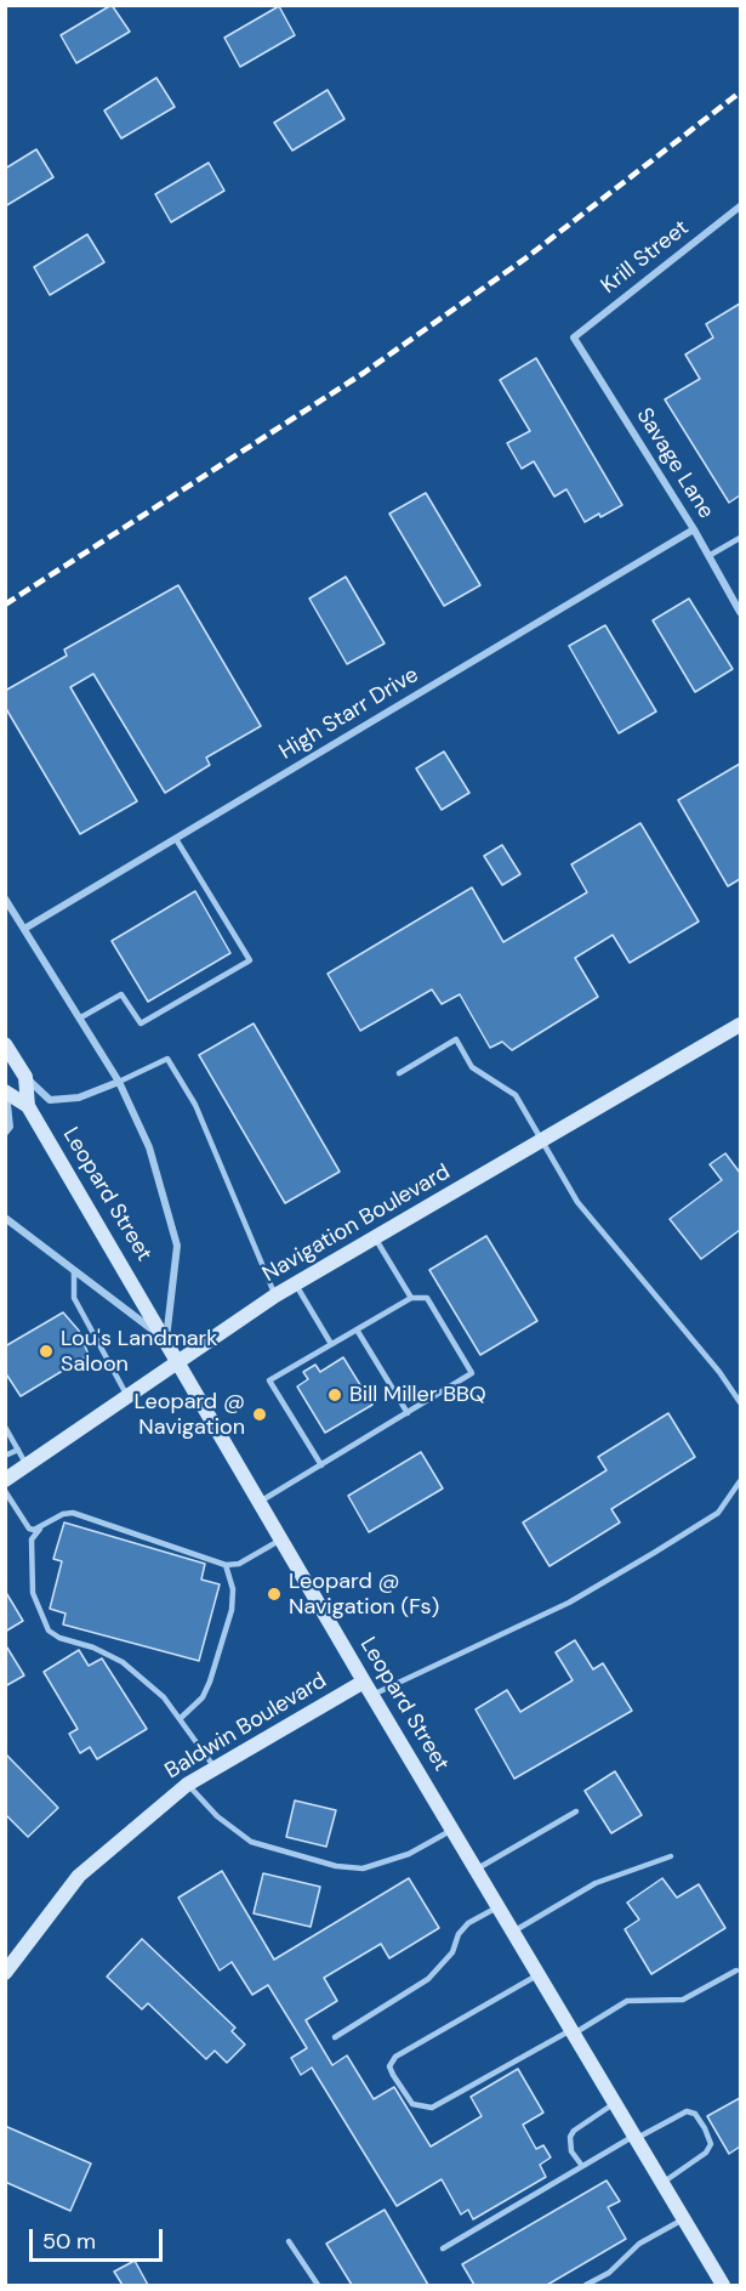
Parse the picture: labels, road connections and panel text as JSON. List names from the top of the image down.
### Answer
{
  "streets": {
    "main road": ["Leopard Street", "Navigation Boulevard", "Baldwin Boulevard"],
    "street": ["Krill Street", "Savage Lane", "High Starr Drive"]
  },
  "crossings": [
    ["Krill Street", "Savage Lane"],
    ["Savage Lane", "High Starr Drive"],
    ["Leopard Street", "Navigation Boulevard"],
    ["Leopard Street", "Baldwin Boulevard"]
  ],
  "places": [
    "Lou's Landmark Saloon",
    "Bill Miller BBQ",
    "Leopard @ Navigation",
    "Leopard @ Navigation (Fs)"
  ],
  "scale_bar": "50 m"
}
